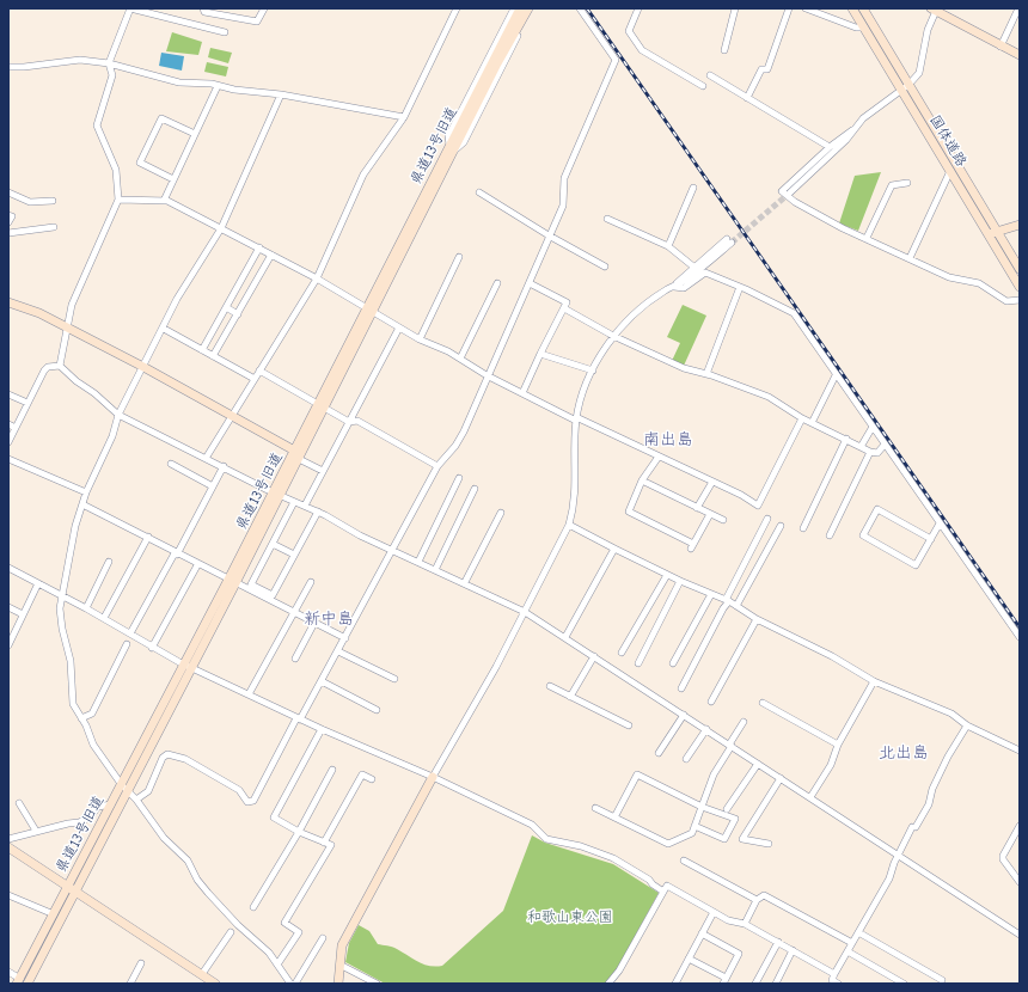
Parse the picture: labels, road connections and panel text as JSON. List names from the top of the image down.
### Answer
{
  "streets": {
    "street": ["国体道路", "県道13号旧道"]
  },
  "districts": ["南出島", "新中島", "北出島"],
  "parks": ["和歌山東公園"]
}
